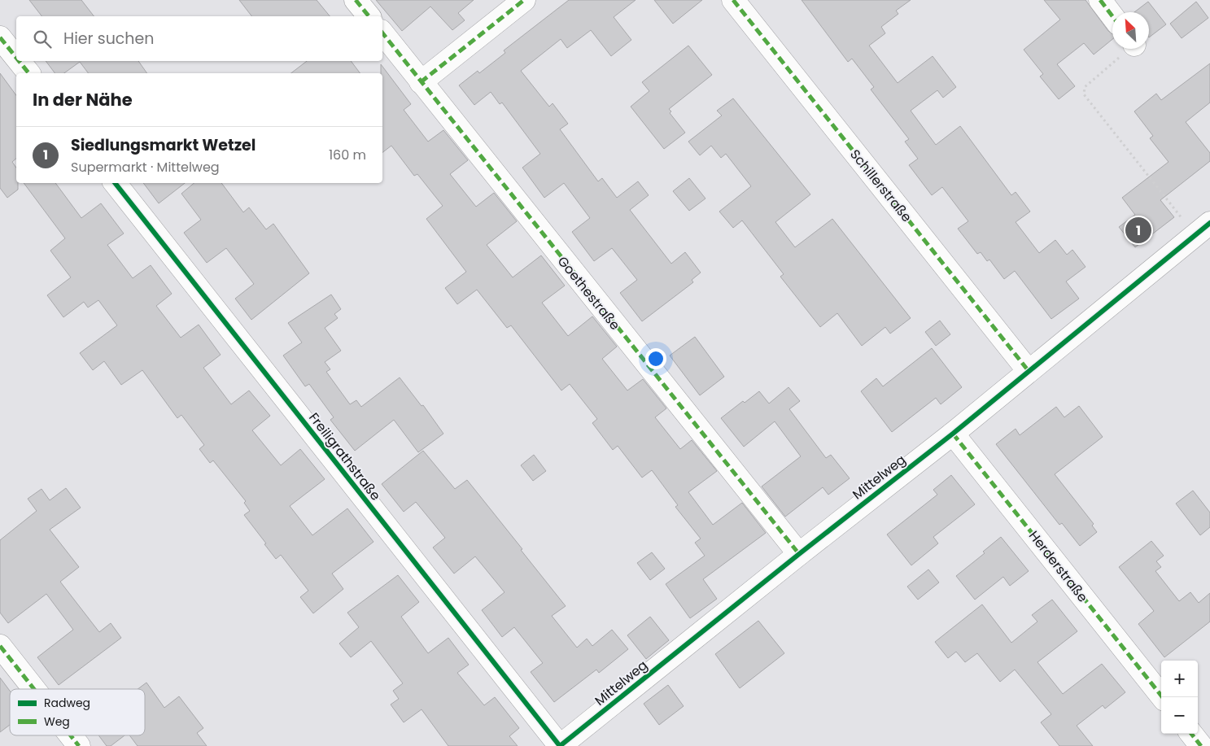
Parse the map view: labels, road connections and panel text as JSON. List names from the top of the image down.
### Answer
{
  "streets": {
    "street": [
      "Schillerstraße",
      "Goethestraße",
      "Freiligrathstraße",
      "Mittelweg",
      "Herderstraße"
    ]
  },
  "crossings": [
    ["Schillerstraße", "Mittelweg"],
    ["Goethestraße", "Mittelweg"],
    ["Freiligrathstraße", "Mittelweg"],
    ["Mittelweg", "Herderstraße"]
  ],
  "legend": ["Radweg", "Weg"],
  "north": "top left",
  "page": {
    "search": "Hier suchen",
    "heading": "In der Nähe",
    "list": [
      {
        "mark": "1",
        "name": "Siedlungsmarkt Wetzel",
        "note": "Supermarkt · Mittelweg",
        "value": "160 m"
      }
    ],
    "pins": "1",
    "map_buttons": ["+", "−"]
  }
}
